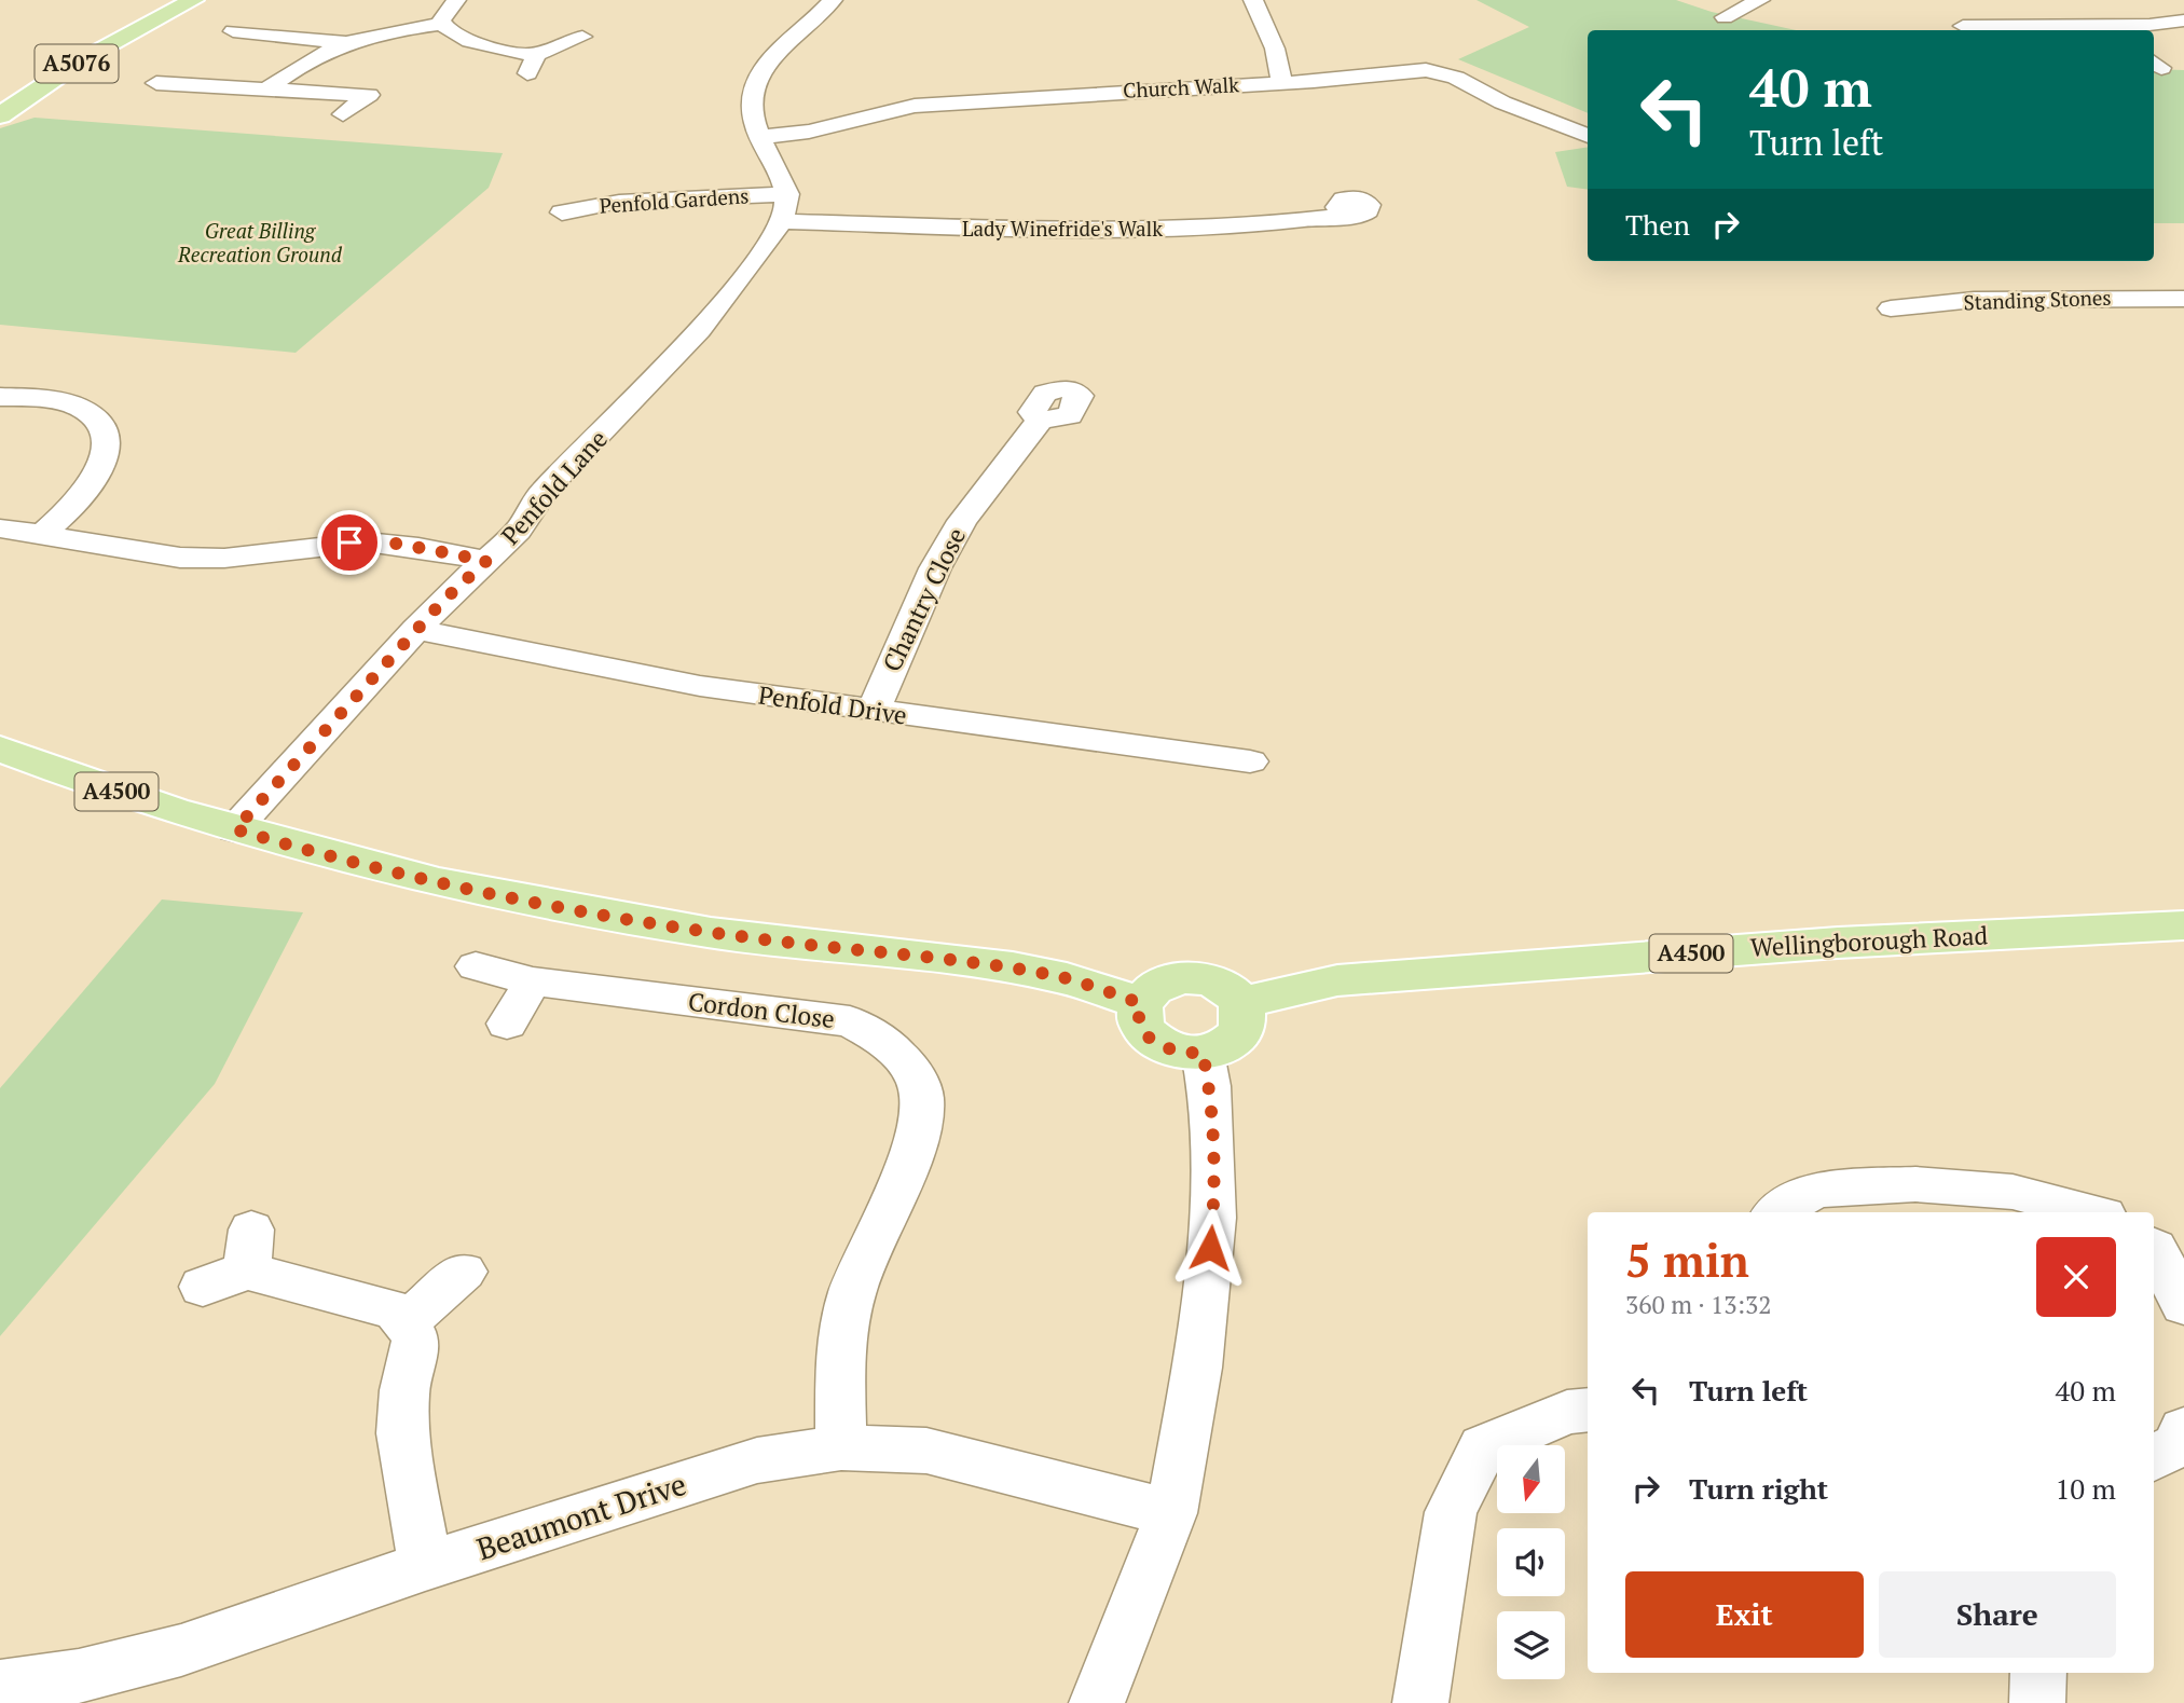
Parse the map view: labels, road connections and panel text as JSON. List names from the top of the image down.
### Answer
{
  "streets": {
    "main road": ["A5076", "A4500", "Wellingborough Road"],
    "street": [
      "Church Walk",
      "Penfold Gardens",
      "Lady Winefride's Walk",
      "Standing Stones",
      "Penfold Lane",
      "Chantry Close",
      "Penfold Drive",
      "Cordon Close",
      "Beaumont Drive"
    ]
  },
  "crossings": [
    ["Penfold Gardens", "Lady Winefride's Walk"],
    ["Penfold Gardens", "Penfold Lane"],
    ["Lady Winefride's Walk", "Penfold Lane"],
    ["Penfold Lane", "Penfold Drive"],
    ["Penfold Lane", "A4500"],
    ["Chantry Close", "Penfold Drive"],
    ["A4500", "Wellingborough Road"],
    ["Cordon Close", "Beaumont Drive"]
  ],
  "parks": ["Great Billing Recreation Ground"],
  "north": "bottom",
  "page": {
    "turn": ["40 m", "Turn left"],
    "then": "Then",
    "heading": ["5 min", "360 m · 13:32"],
    "list": [
      {
        "name": "Turn left",
        "value": "40 m"
      },
      {
        "name": "Turn right",
        "value": "10 m"
      }
    ],
    "buttons": ["Exit", "Share"]
  }
}
